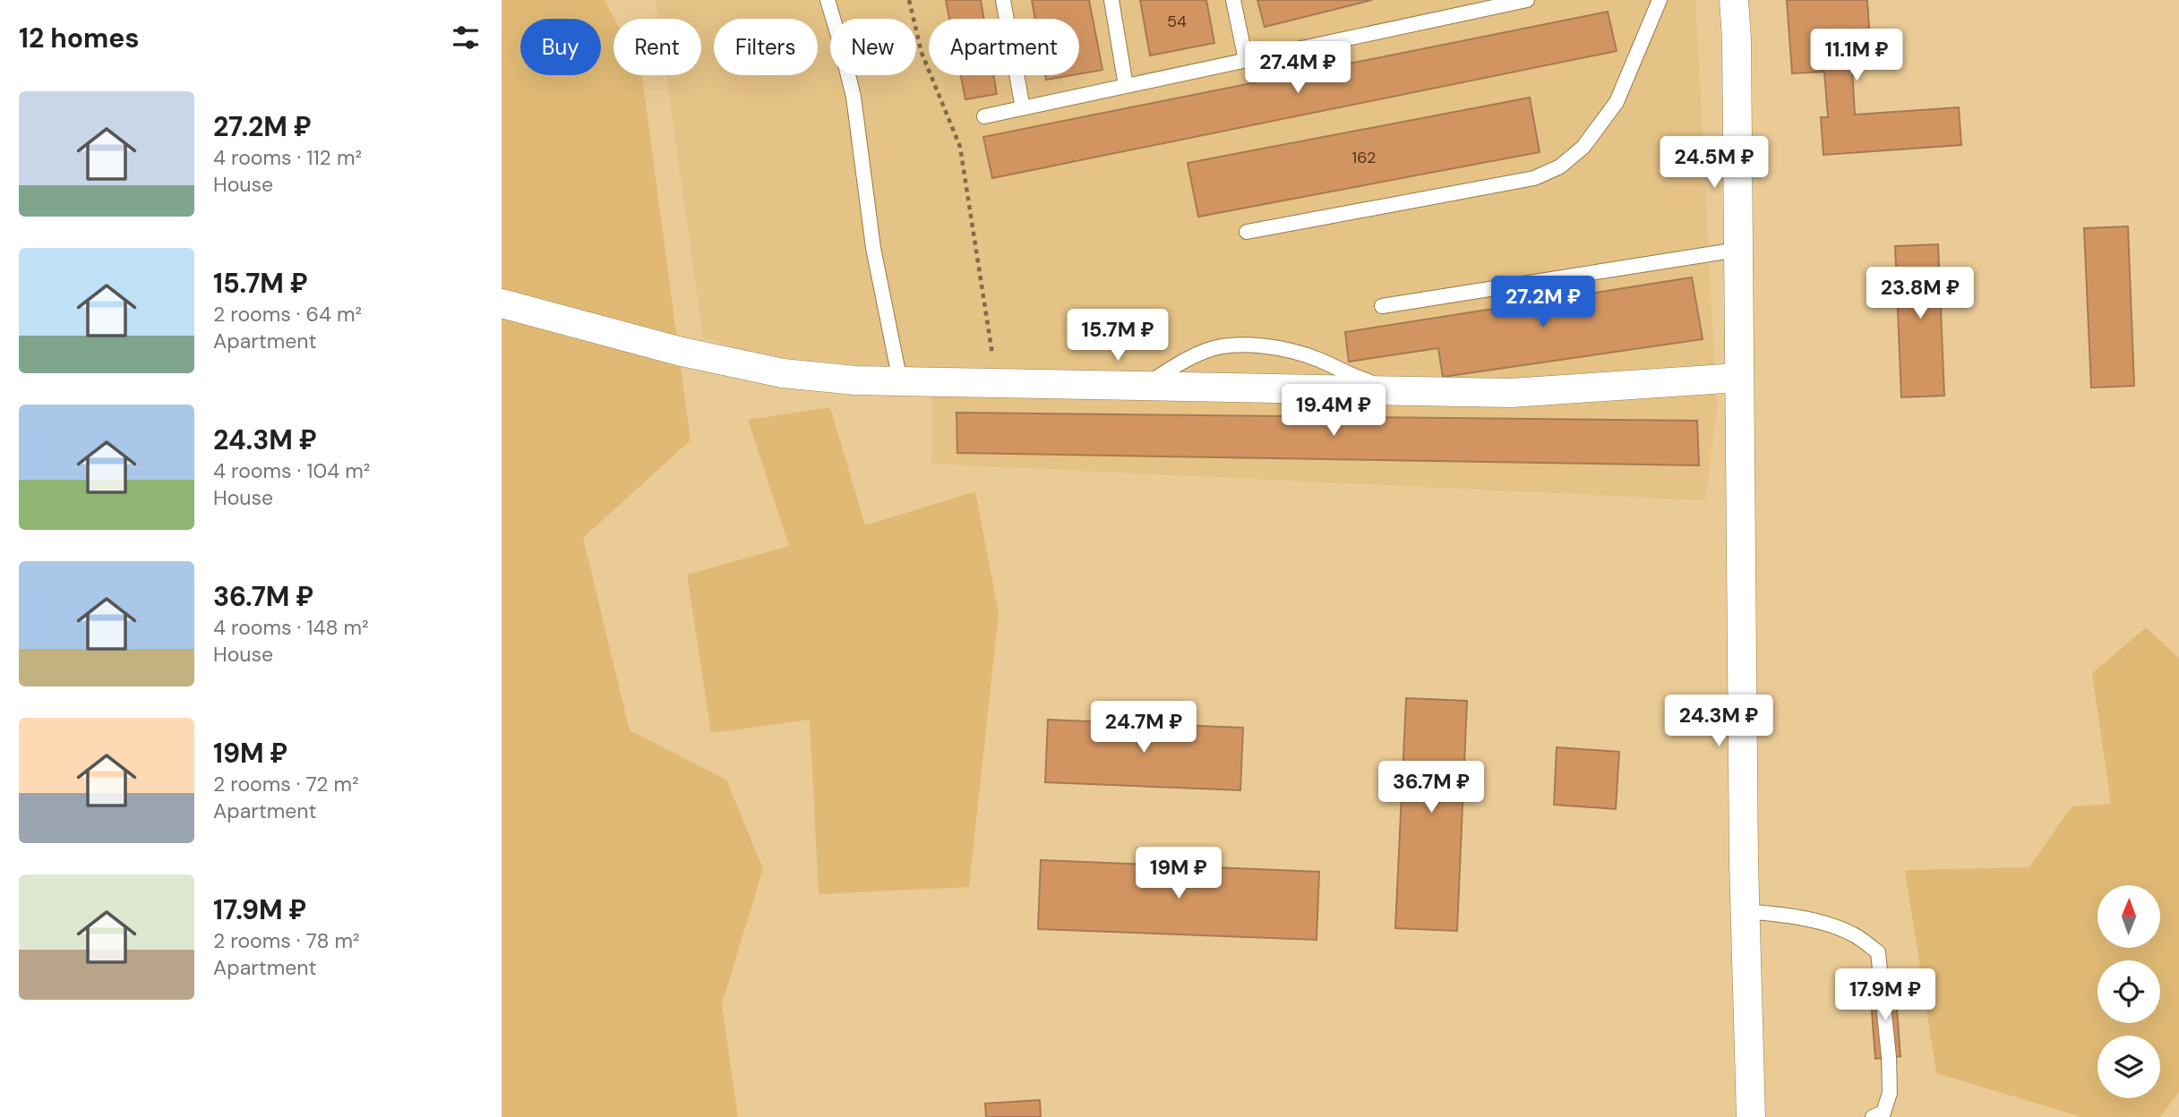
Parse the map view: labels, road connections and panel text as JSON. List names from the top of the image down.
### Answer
{
  "house_numbers": ["54", "162"],
  "north": "top",
  "page": {
    "heading": "12 homes",
    "chip": [
      "Buy",
      "Rent",
      "Filters",
      "New",
      "Apartment"
    ],
    "price": [
      "11.1M ₽",
      "27.4M ₽",
      "24.5M ₽",
      "23.8M ₽",
      "27.2M ₽",
      "15.7M ₽",
      "19.4M ₽",
      "24.3M ₽",
      "24.7M ₽",
      "36.7M ₽",
      "19M ₽",
      "17.9M ₽"
    ],
    "list": [
      {
        "name": "27.2M ₽",
        "note": "4 rooms · 112 m² · House"
      },
      {
        "name": "15.7M ₽",
        "note": "2 rooms · 64 m² · Apartment"
      },
      {
        "name": "24.3M ₽",
        "note": "4 rooms · 104 m² · House"
      },
      {
        "name": "36.7M ₽",
        "note": "4 rooms · 148 m² · House"
      },
      {
        "name": "19M ₽",
        "note": "2 rooms · 72 m² · Apartment"
      },
      {
        "name": "17.9M ₽",
        "note": "2 rooms · 78 m² · Apartment"
      }
    ]
  }
}
